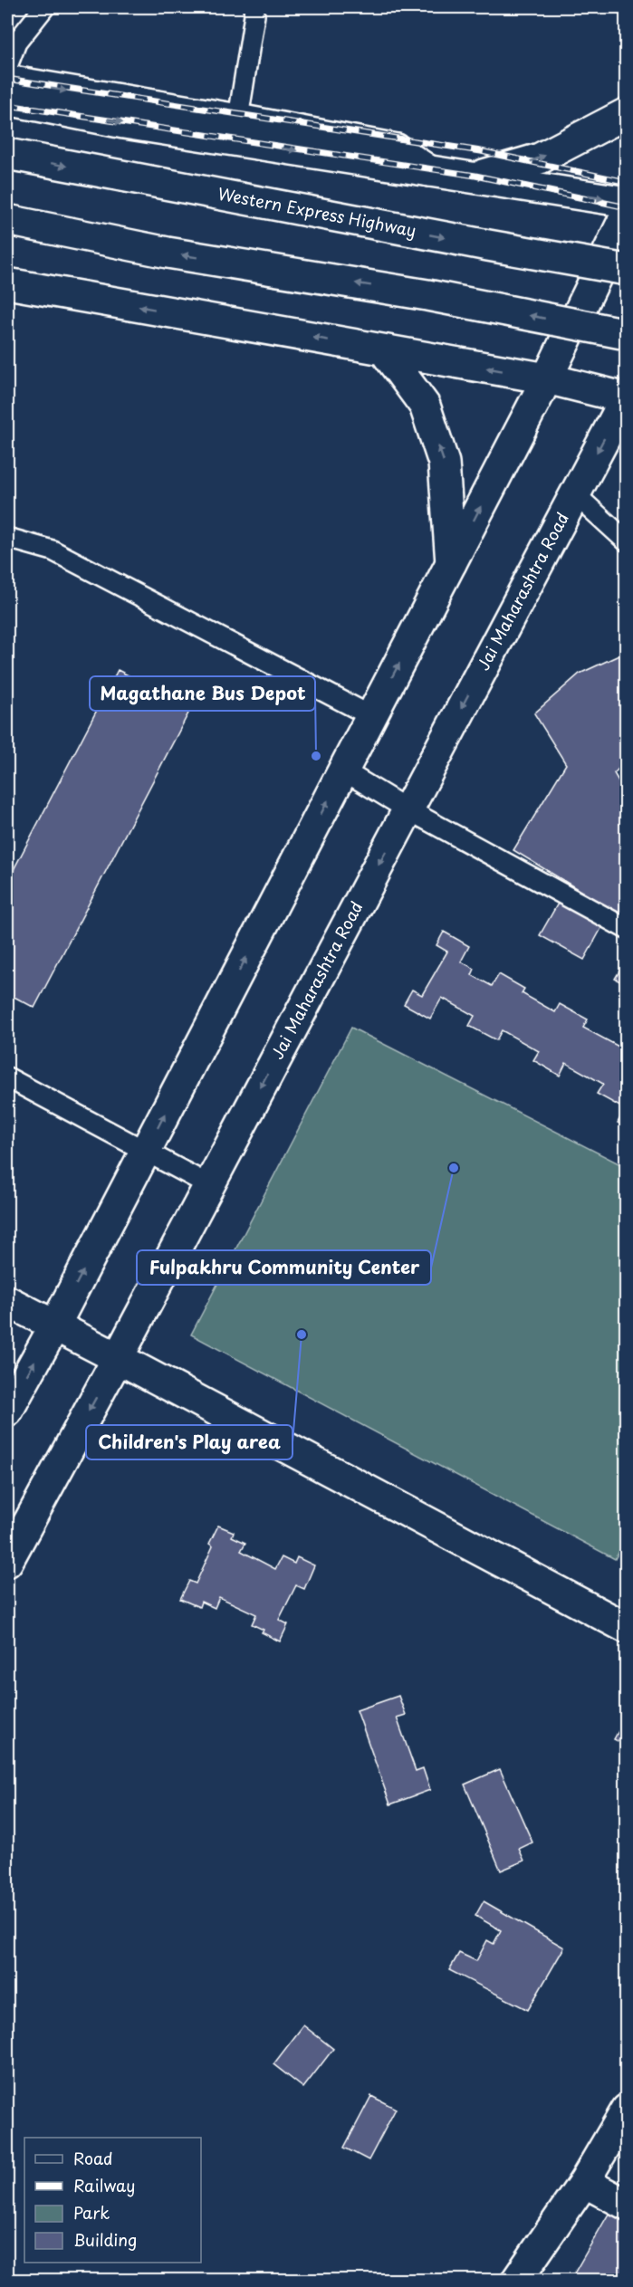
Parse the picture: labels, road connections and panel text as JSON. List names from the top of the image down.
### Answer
{
  "streets": {
    "main road": ["Western Express Highway", "Jai Maharashtra Road"]
  },
  "places": ["Magathane Bus Depot", "Fulpakhru Community Center", "Children's Play area"],
  "legend": [
    "Road",
    "Railway",
    "Park",
    "Building"
  ]
}
